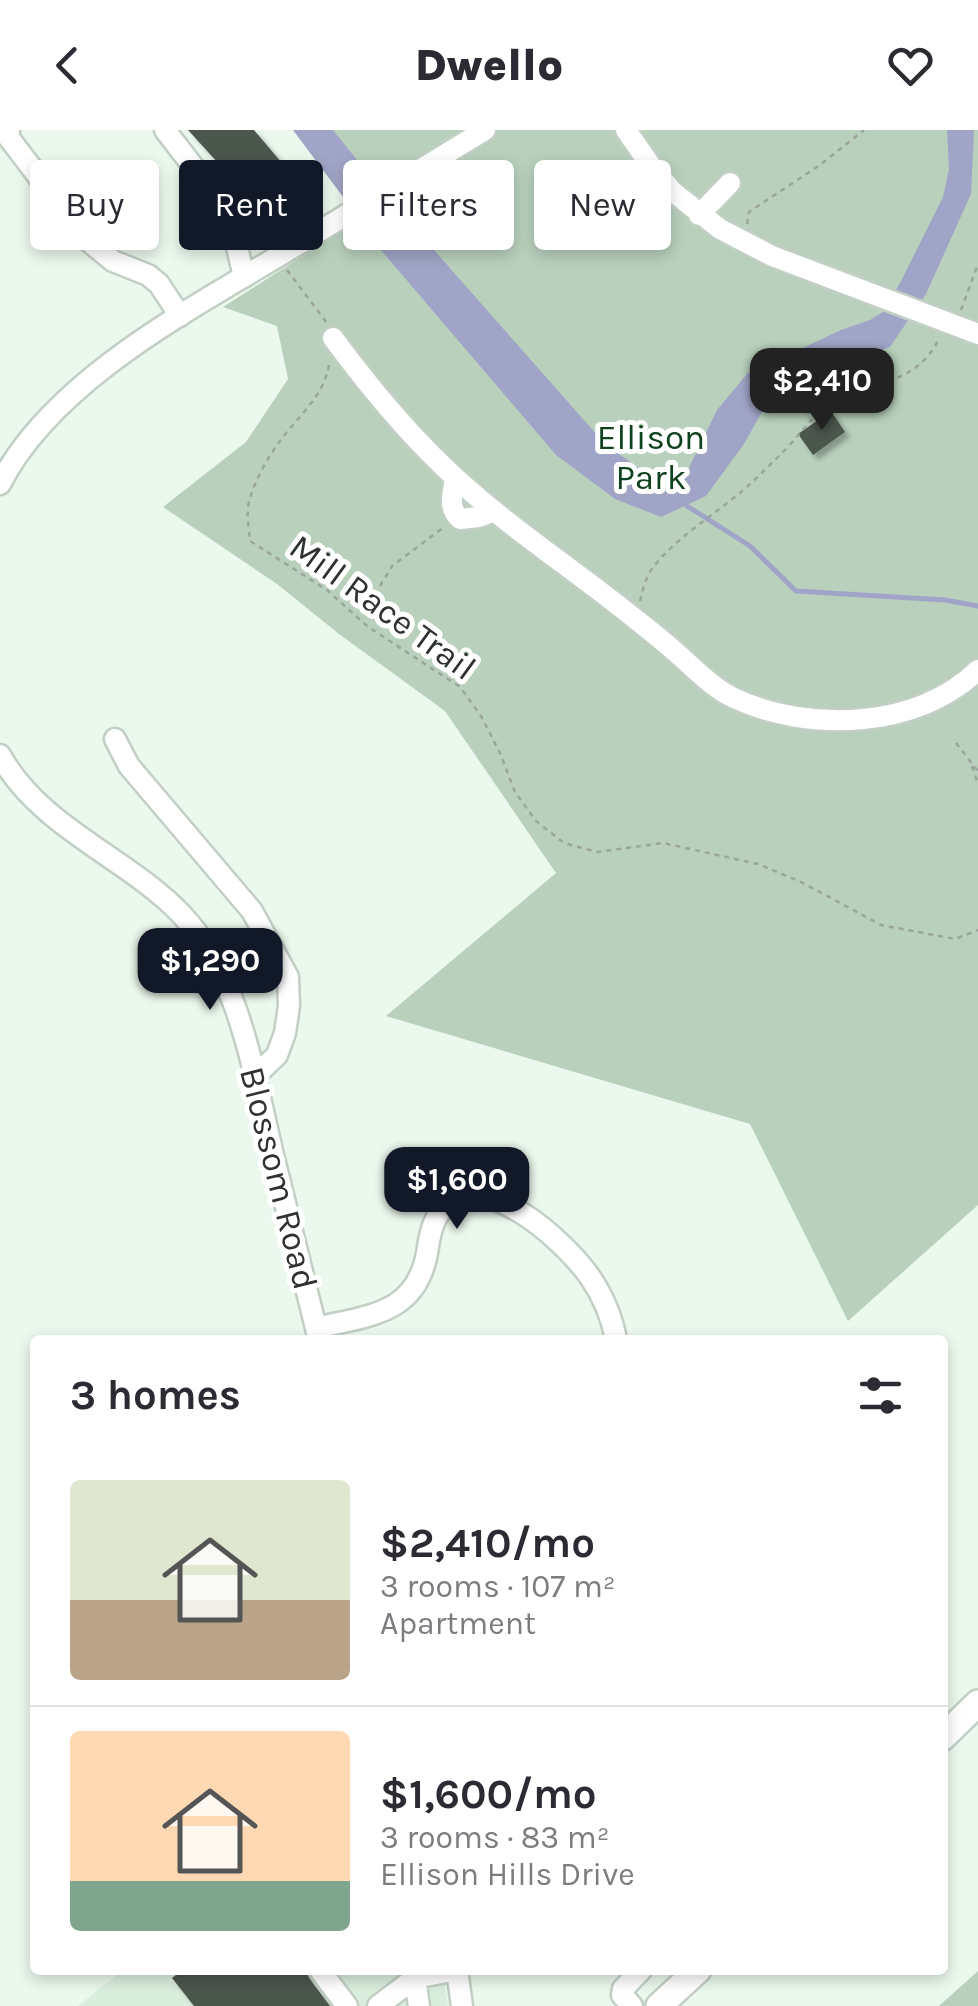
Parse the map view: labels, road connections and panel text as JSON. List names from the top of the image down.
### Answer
{
  "streets": {
    "street": ["Blossom Road"],
    "path": ["Mill Race Trail"]
  },
  "parks": ["Ellison Park"],
  "page": {
    "header": "Dwello",
    "chip": [
      "Buy",
      "Rent",
      "Filters",
      "New"
    ],
    "price": ["$2,410", "$1,290", "$1,600"],
    "heading": "3 homes",
    "list": [
      {
        "name": "$2,410/mo",
        "note": "3 rooms · 107 m² · Apartment"
      },
      {
        "name": "$1,600/mo",
        "note": "3 rooms · 83 m² · Ellison Hills Drive"
      }
    ]
  }
}
